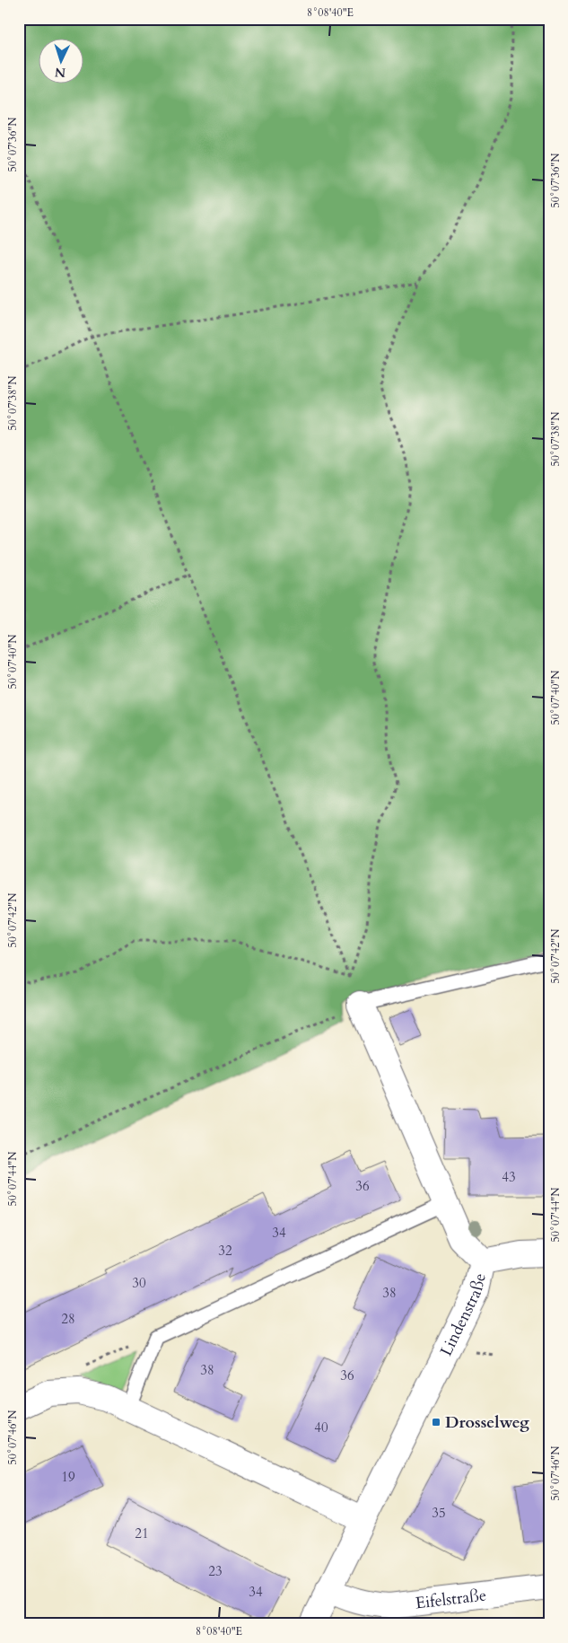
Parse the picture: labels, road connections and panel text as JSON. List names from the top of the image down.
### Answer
{
  "streets": {
    "street": ["Lindenstraße", "Eifelstraße"]
  },
  "crossings": [
    ["Lindenstraße", "Eifelstraße"]
  ],
  "places": {
    "transit": ["Drosselweg"]
  },
  "house_numbers": [
    "43",
    "36",
    "34",
    "32",
    "30",
    "38",
    "28",
    "38",
    "36",
    "40",
    "19",
    "35",
    "21",
    "23",
    "34"
  ],
  "north": "bottom",
  "coordinates": [
    "8°08'40\"E",
    "50°07'36\"N",
    "50°07'38\"N",
    "50°07'40\"N",
    "50°07'42\"N",
    "50°07'44\"N",
    "50°07'46\"N"
  ]
}
